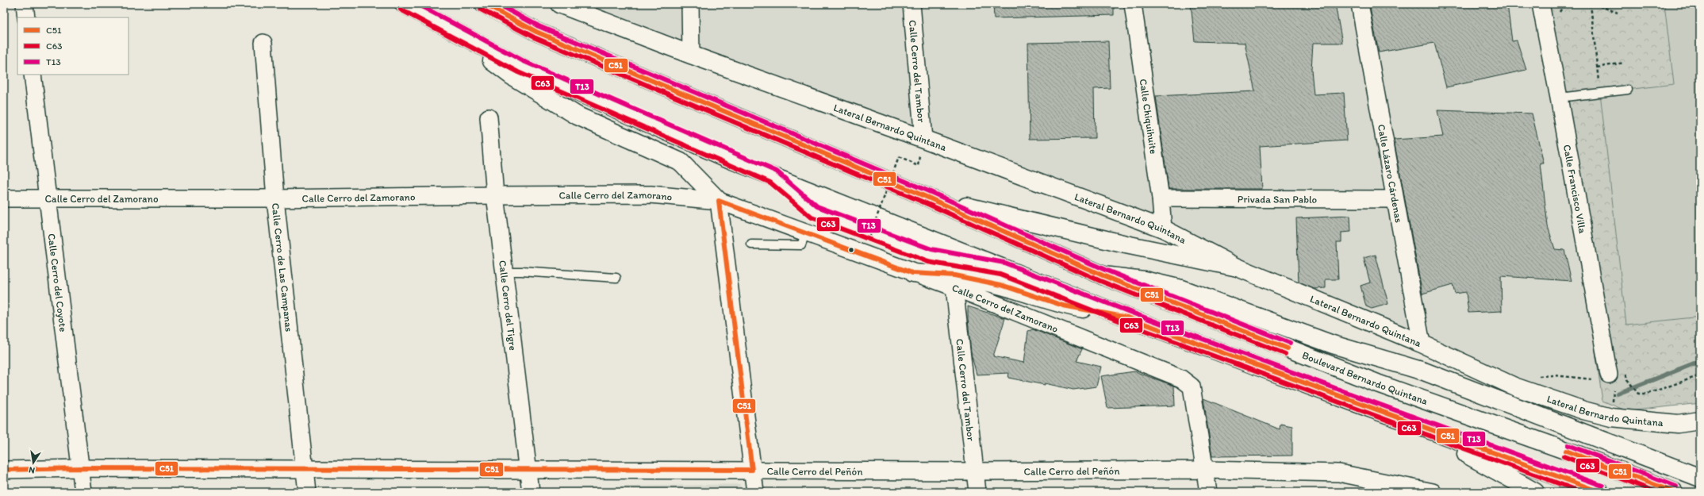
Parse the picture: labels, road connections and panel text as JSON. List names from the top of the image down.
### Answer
{
  "streets": {
    "main road": ["Lateral Bernardo Quintana", "Boulevard Bernardo Quintana"],
    "street": [
      "Calle Cerro del Tambor",
      "Calle Chiquihuite",
      "Calle Lázaro Cárdenas",
      "Calle Francisco Villa",
      "Calle Cerro del Zamorano",
      "Privada San Pablo",
      "Calle Cerro de Las Campanas",
      "Calle Cerro del Coyote",
      "Calle Cerro del Tigre",
      "Calle Cerro del Peñón"
    ]
  },
  "crossings": [
    ["Calle Cerro del Tambor", "Lateral Bernardo Quintana"],
    ["Calle Cerro del Tambor", "Calle Cerro del Zamorano"],
    ["Calle Cerro del Tambor", "Calle Cerro del Peñón"],
    ["Calle Chiquihuite", "Lateral Bernardo Quintana"],
    ["Calle Chiquihuite", "Privada San Pablo"],
    ["Lateral Bernardo Quintana", "Calle Lázaro Cárdenas"],
    ["Calle Lázaro Cárdenas", "Privada San Pablo"],
    ["Calle Cerro del Zamorano", "Calle Cerro de Las Campanas"],
    ["Calle Cerro del Zamorano", "Calle Cerro del Coyote"],
    ["Calle Cerro del Zamorano", "Calle Cerro del Tigre"],
    ["Calle Cerro del Zamorano", "Calle Cerro del Peñón"],
    ["Calle Cerro de Las Campanas", "Calle Cerro del Peñón"],
    ["Calle Cerro del Coyote", "Calle Cerro del Peñón"],
    ["Calle Cerro del Tigre", "Calle Cerro del Peñón"]
  ],
  "lines": ["transit line C51", "transit line T13", "transit line C63"],
  "legend": ["C51", "C63", "T13"],
  "north": "bottom"
}
